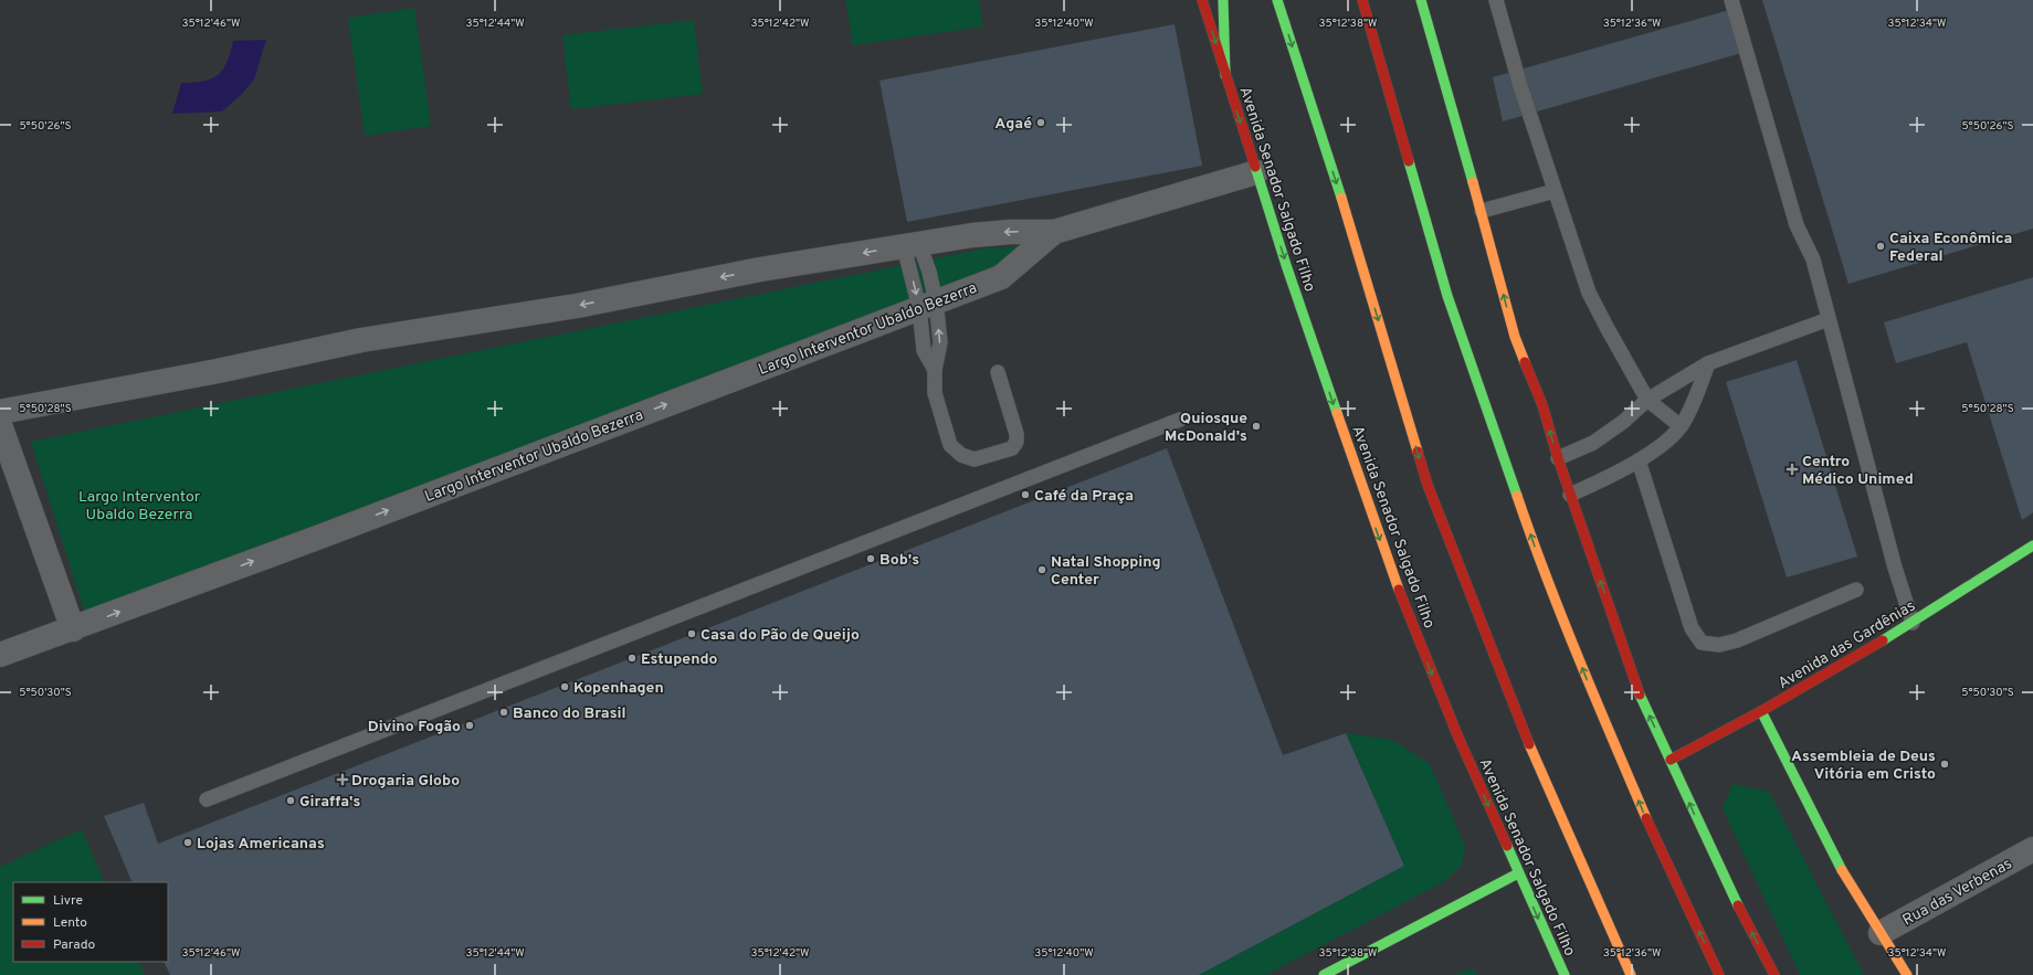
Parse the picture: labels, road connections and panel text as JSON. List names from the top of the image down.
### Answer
{
  "streets": {
    "main road": ["Avenida Senador Salgado Filho", "Avenida das Gardênias"],
    "street": ["Largo Interventor Ubaldo Bezerra", "Rua das Verbenas"]
  },
  "crossings": [
    ["Avenida Senador Salgado Filho", "Largo Interventor Ubaldo Bezerra"]
  ],
  "parks": ["Largo Interventor Ubaldo Bezerra"],
  "places": {
    "other": [
      "Agaé",
      "Caixa Econômica Federal",
      "Quiosque McDonald's",
      "Café da Praça",
      "Bob's",
      "Natal Shopping Center",
      "Casa do Pão de Queijo",
      "Estupendo",
      "Kopenhagen",
      "Banco do Brasil",
      "Divino Fogão",
      "Assembleia de Deus Vitória em Cristo",
      "Giraffa's",
      "Lojas Americanas"
    ],
    "health": ["Centro Médico Unimed", "Drogaria Globo"]
  },
  "legend": ["Livre", "Lento", "Parado"],
  "coordinates": [
    "35°12'46\"W",
    "35°12'44\"W",
    "35°12'42\"W",
    "35°12'40\"W",
    "35°12'38\"W",
    "35°12'36\"W",
    "35°12'34\"W",
    "5°50'26\"S",
    "5°50'28\"S",
    "5°50'30\"S"
  ]
}
